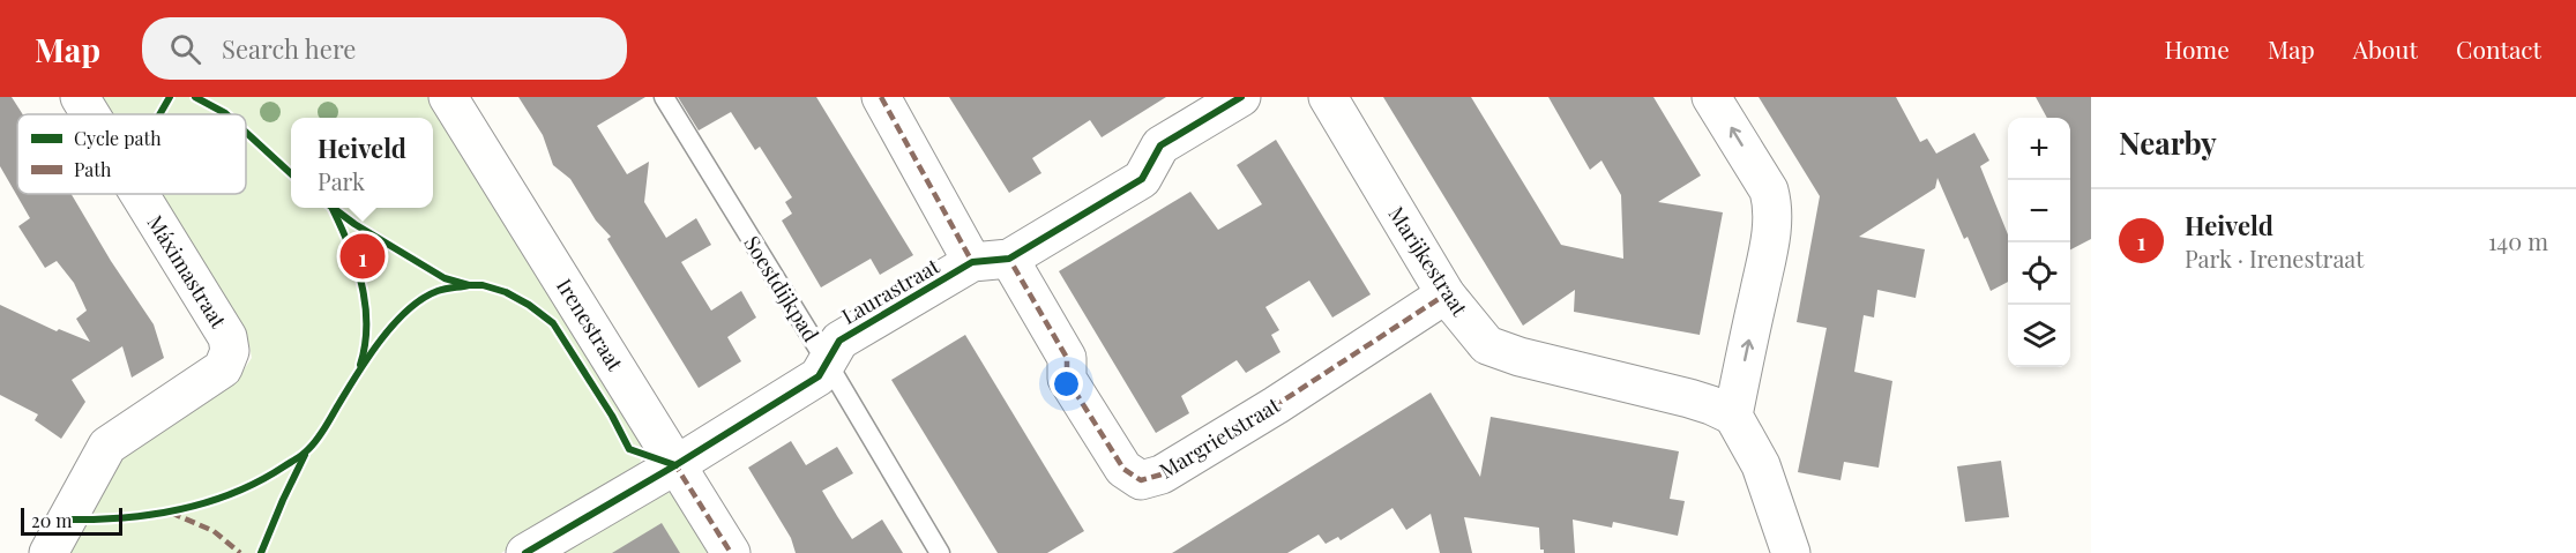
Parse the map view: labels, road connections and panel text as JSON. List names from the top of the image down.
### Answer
{
  "streets": {
    "street": [
      "Marijkestraat",
      "Máximastraat",
      "Laurastraat",
      "Irenestraat",
      "Margrietstraat"
    ],
    "lane": ["Soestdijkpad"]
  },
  "crossings": [
    ["Marijkestraat", "Margrietstraat"],
    ["Soestdijkpad", "Laurastraat"],
    ["Laurastraat", "Irenestraat"],
    ["Laurastraat", "Margrietstraat"]
  ],
  "legend": ["Cycle path", "Path"],
  "scale_bar": "20 m",
  "page": {
    "header": "Map",
    "search": "Search here",
    "nav": [
      "Home",
      "Map",
      "About",
      "Contact"
    ],
    "heading": "Nearby",
    "map_buttons": ["+", "−"],
    "popup": ["Heiveld", "Park"],
    "list": [
      {
        "mark": "1",
        "name": "Heiveld",
        "note": "Park · Irenestraat",
        "value": "140 m"
      }
    ],
    "pins": "1",
    "scale": "20 m"
  }
}
